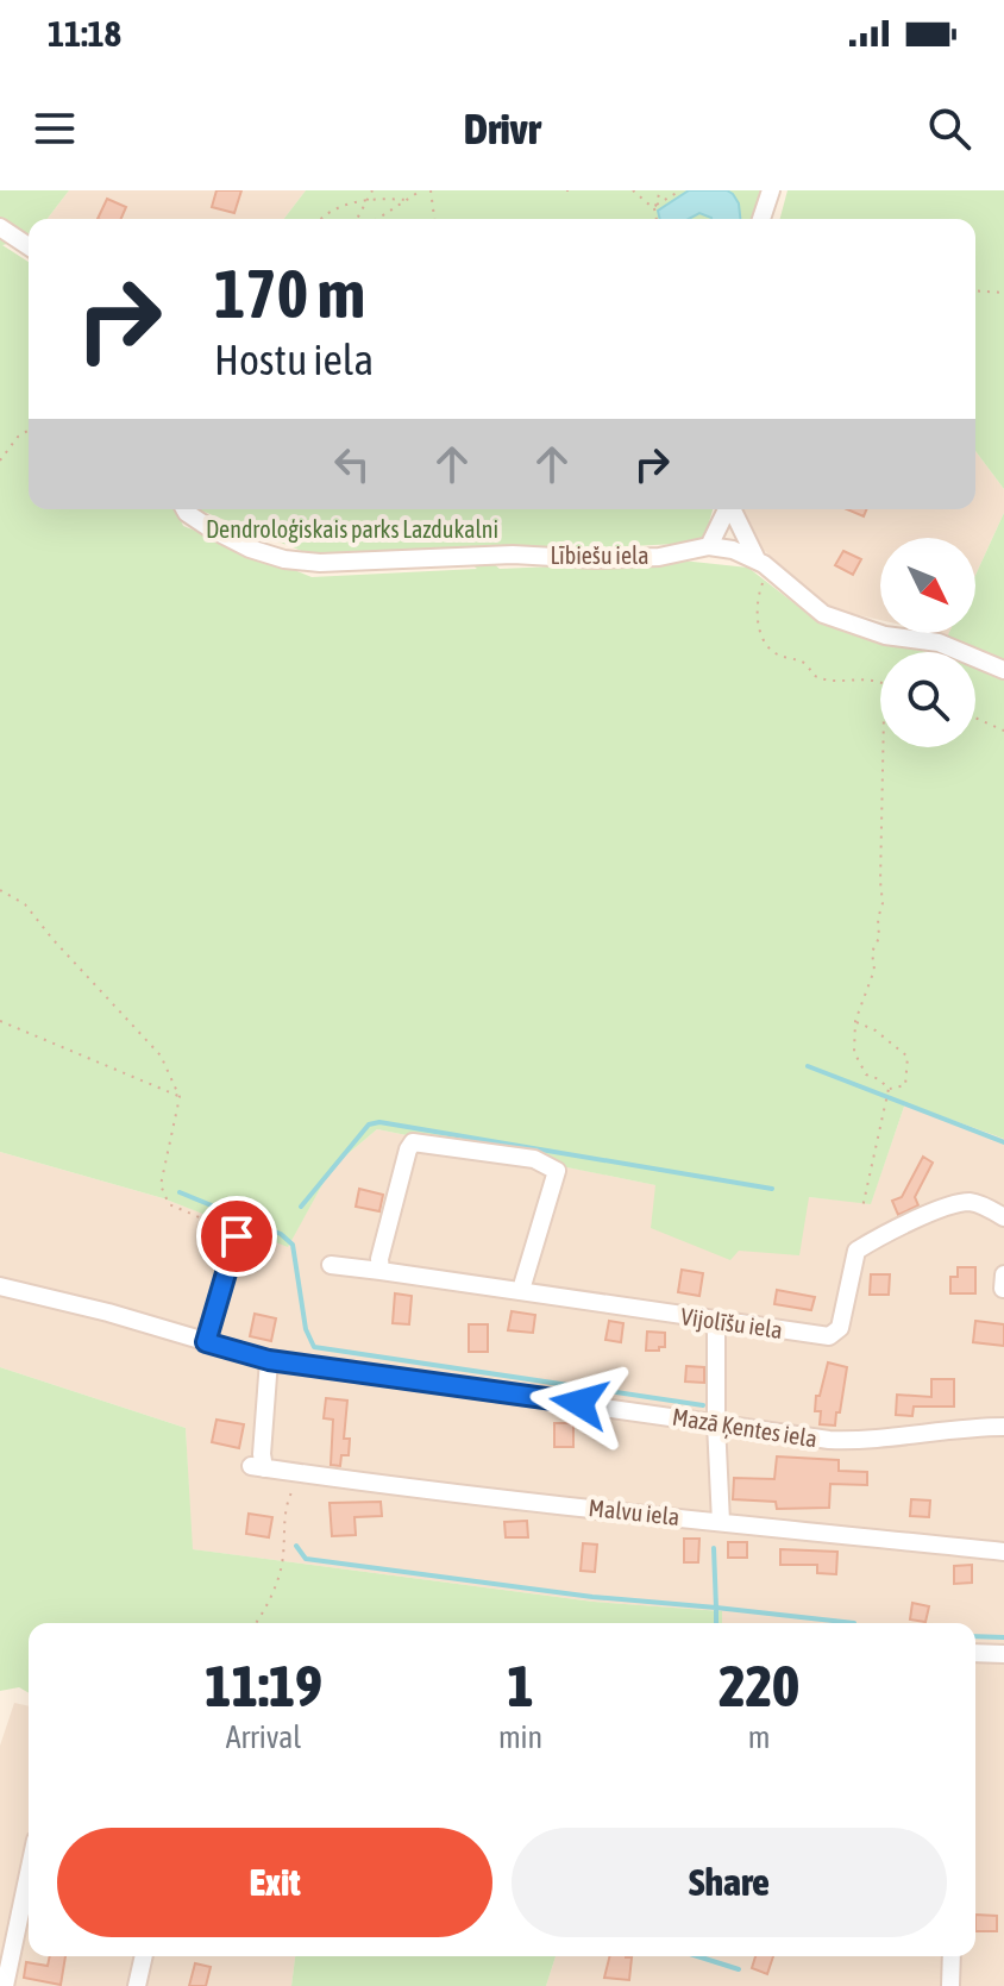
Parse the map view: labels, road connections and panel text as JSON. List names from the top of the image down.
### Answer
{
  "streets": {
    "street": [
      "Lībiešu iela",
      "Vijolīšu iela",
      "Mazā Ķentes iela",
      "Malvu iela"
    ]
  },
  "crossings": [
    ["Mazā Ķentes iela", "Malvu iela"]
  ],
  "parks": ["Dendroloģiskais parks Lazdukalni"],
  "north": "bottom right",
  "page": {
    "status": "11:18",
    "header": "Drivr",
    "turn": ["170 m", "Hostu iela"],
    "eta": [
      "11:19",
      "Arrival",
      "1",
      "min",
      "220",
      "m"
    ],
    "buttons": ["Exit", "Share"]
  }
}
